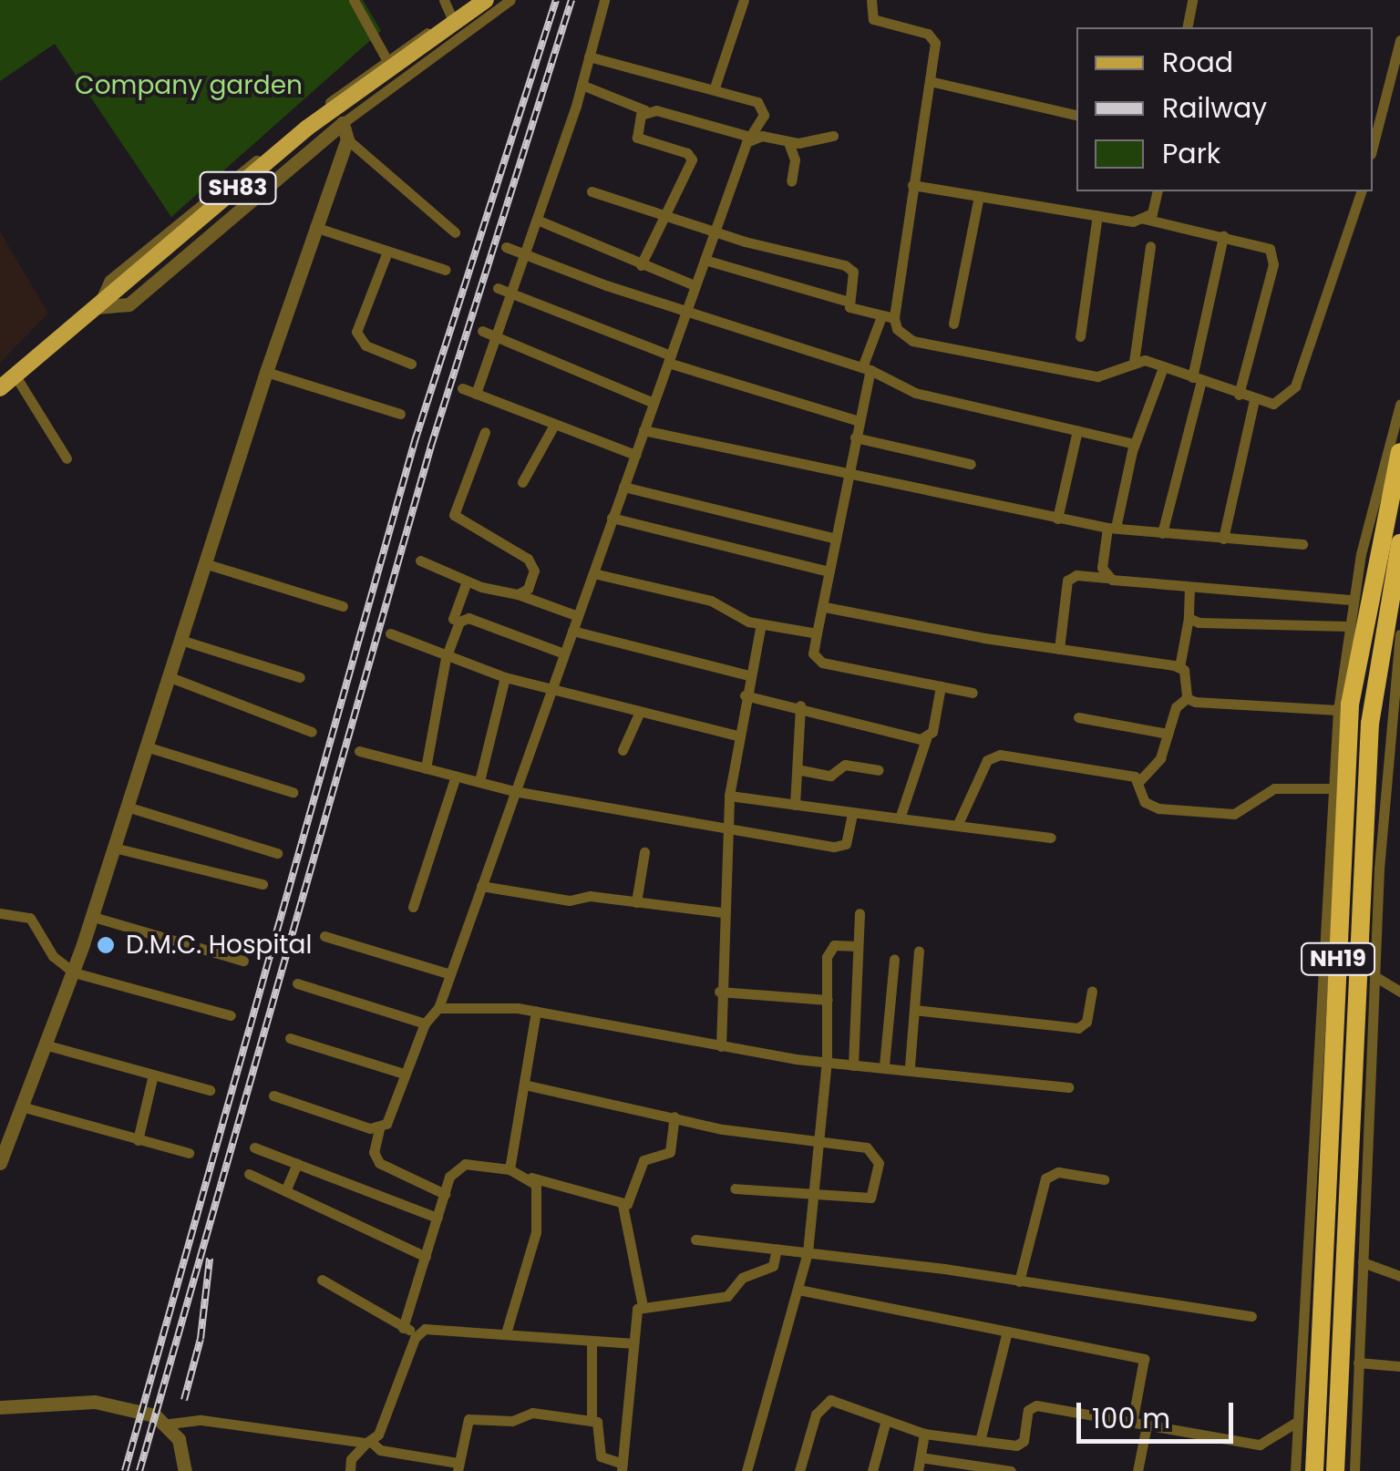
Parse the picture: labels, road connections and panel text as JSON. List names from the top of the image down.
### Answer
{
  "streets": {
    "highway": ["NH19"],
    "main road": ["SH83"]
  },
  "parks": ["Company garden"],
  "places": ["D.M.C. Hospital"],
  "legend": ["Road", "Railway", "Park"],
  "scale_bar": "100 m"
}
